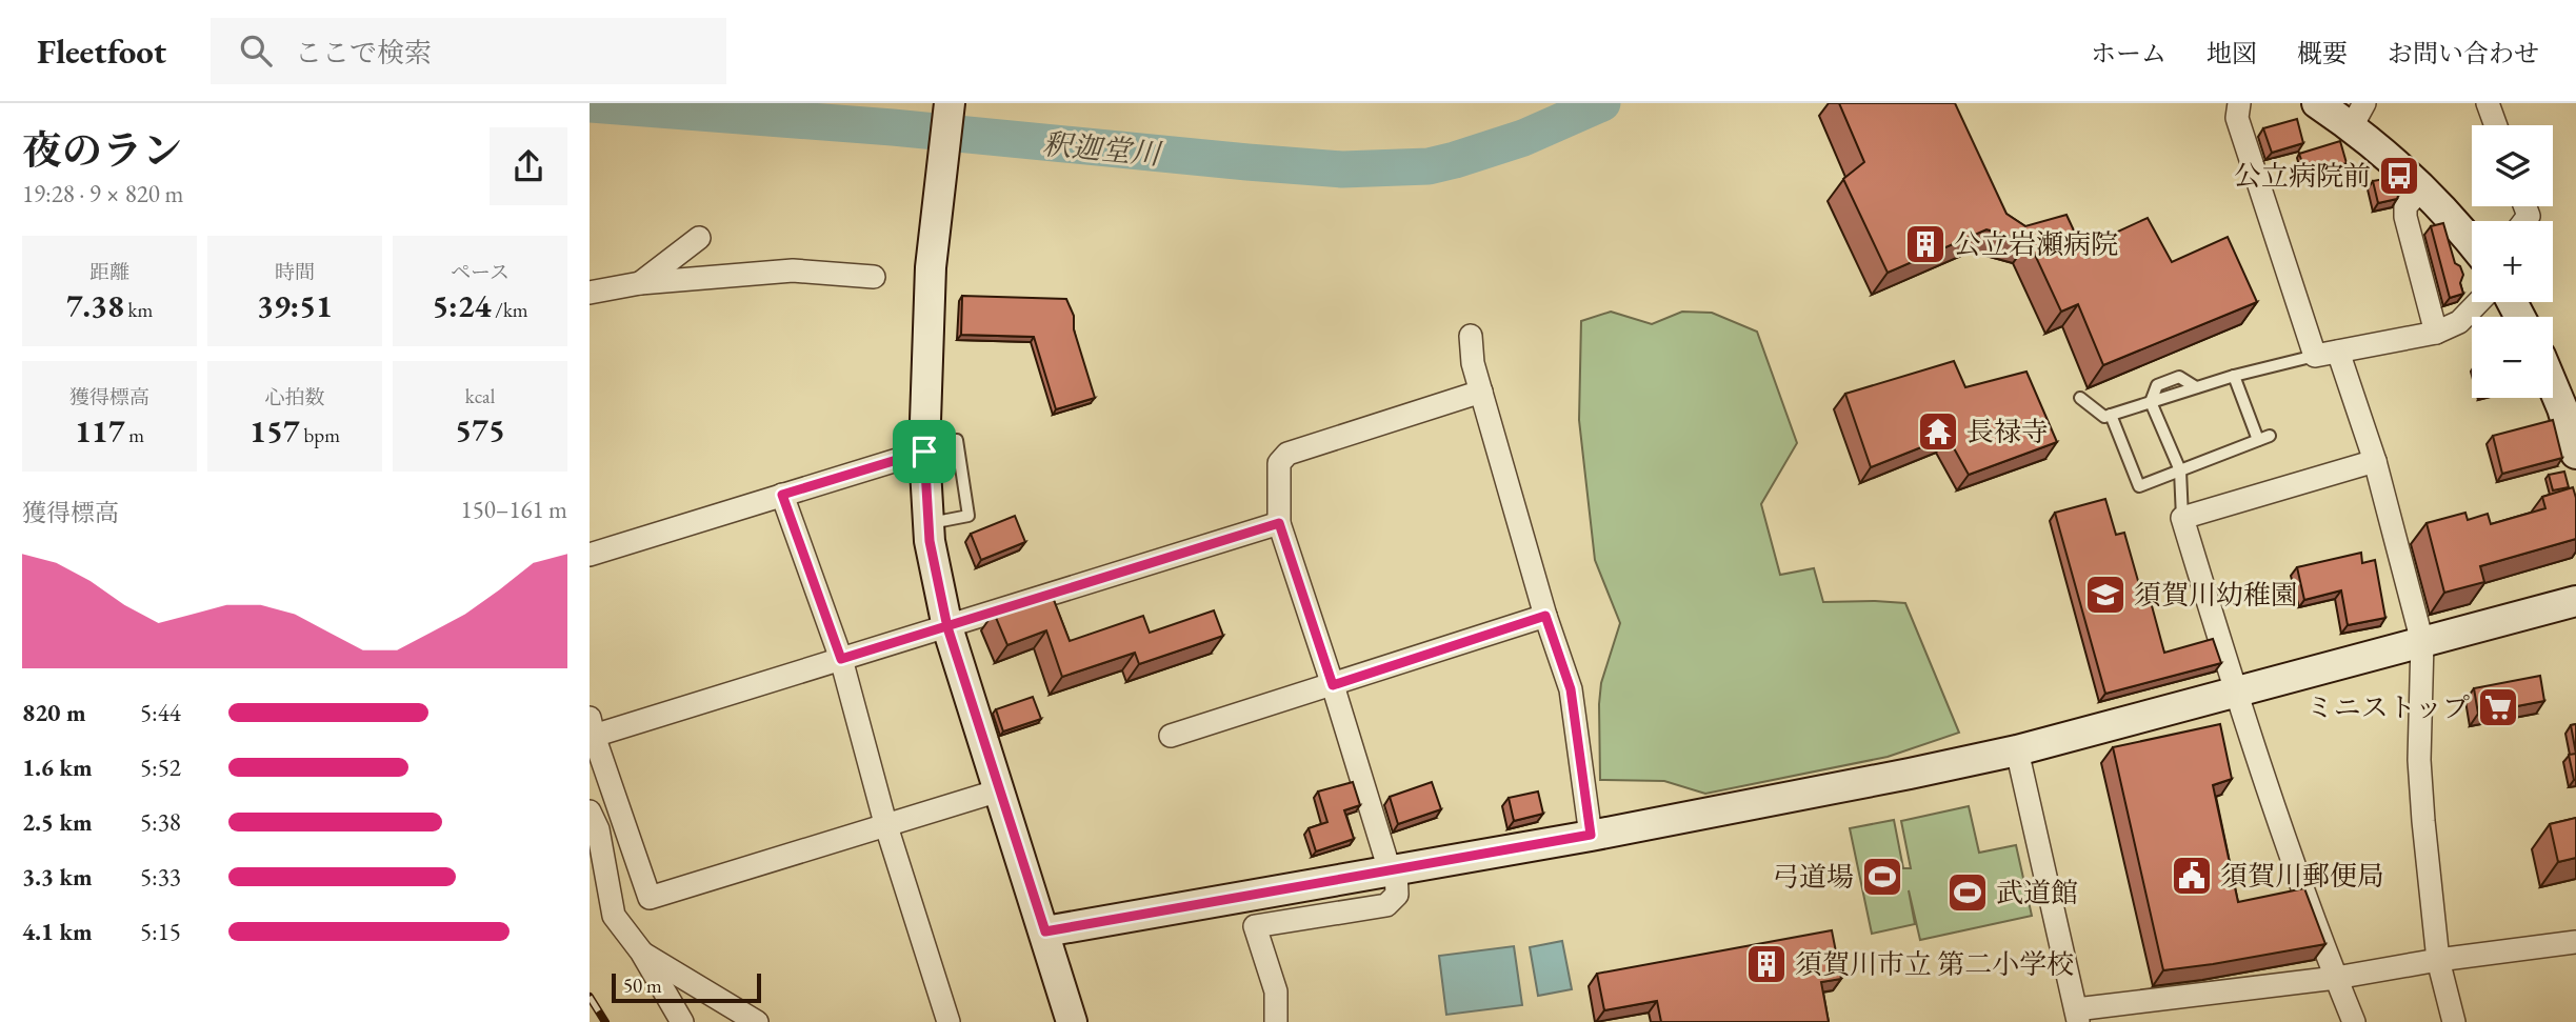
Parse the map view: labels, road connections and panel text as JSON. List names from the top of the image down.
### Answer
{
  "water": ["釈迦堂川"],
  "places": {
    "bus stop": ["公立病院前"],
    "building": ["公立岩瀬病院", "須賀川市立 第二小学校"],
    "temple": ["長禄寺"],
    "school or university": ["須賀川幼稚園"],
    "supermarket": ["ミニストップ"],
    "public building": ["須賀川郵便局"],
    "sports": ["弓道場", "武道館"]
  },
  "scale_bar": "50 m",
  "page": {
    "header": "Fleetfoot",
    "search": "ここで検索",
    "nav": [
      "ホーム",
      "地図",
      "概要",
      "お問い合わせ"
    ],
    "heading": ["夜のラン", "19:28 · 9 × 820 m"],
    "map_buttons": ["+", "−"],
    "stats": [
      ["距離", "7.38 km"],
      ["時間", "39:51"],
      ["ペース", "5:24 /km"],
      ["獲得標高", "117 m"],
      ["心拍数", "157 bpm"],
      ["kcal", "575"]
    ],
    "chart": ["獲得標高", "150–161 m"],
    "list": [
      {
        "name": "820 m",
        "note": "5:44"
      },
      {
        "name": "1.6 km",
        "note": "5:52"
      },
      {
        "name": "2.5 km",
        "note": "5:38"
      },
      {
        "name": "3.3 km",
        "note": "5:33"
      },
      {
        "name": "4.1 km",
        "note": "5:15"
      }
    ],
    "scale": "50 m"
  }
}
